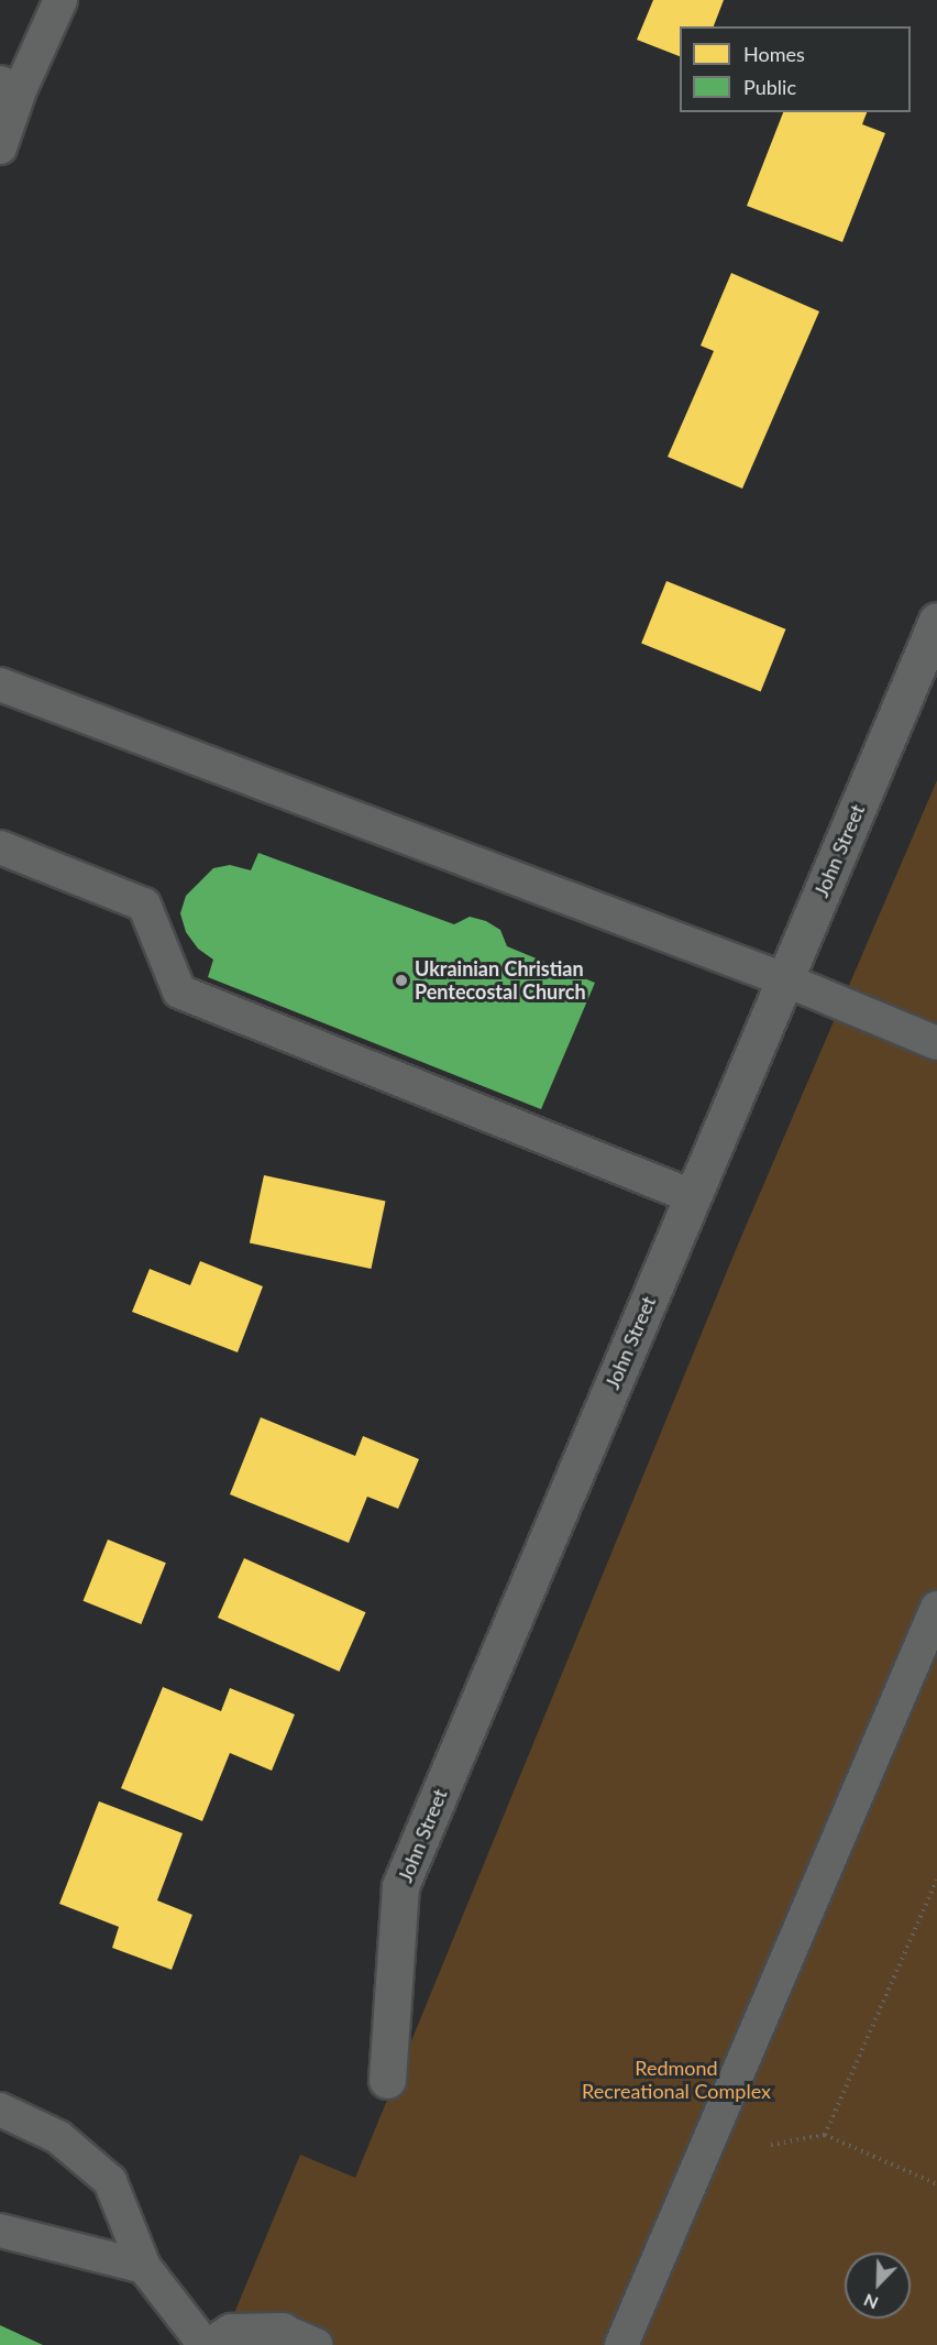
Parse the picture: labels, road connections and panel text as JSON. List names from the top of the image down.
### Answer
{
  "streets": {
    "street": ["John Street"]
  },
  "parks": ["Redmond Recreational Complex"],
  "places": ["Ukrainian Christian Pentecostal Church"],
  "legend": ["Homes", "Public"],
  "north": "bottom left"
}
